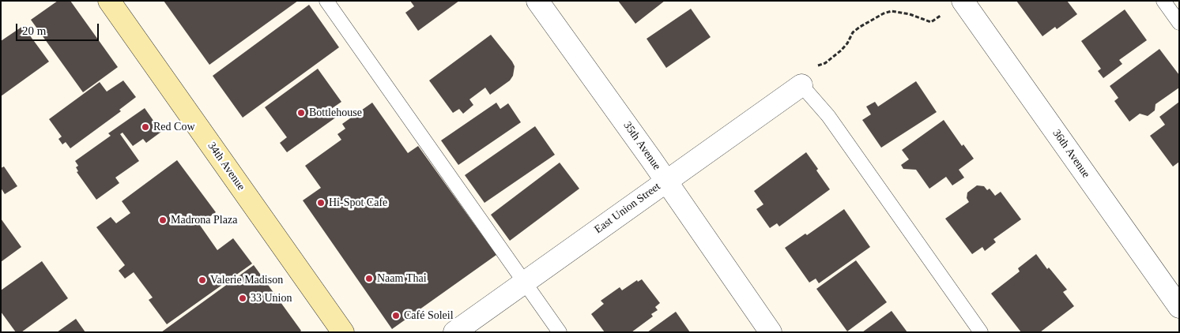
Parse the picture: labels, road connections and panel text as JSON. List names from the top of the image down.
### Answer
{
  "streets": {
    "street": [
      "35th Avenue",
      "36th Avenue",
      "34th Avenue",
      "East Union Street"
    ]
  },
  "crossings": [
    ["35th Avenue", "East Union Street"]
  ],
  "places": [
    "Bottlehouse",
    "Red Cow",
    "Hi-Spot Cafe",
    "Madrona Plaza",
    "Naam Thai",
    "Valerie Madison",
    "33 Union",
    "Café Soleil"
  ],
  "scale_bar": "20 m"
}
